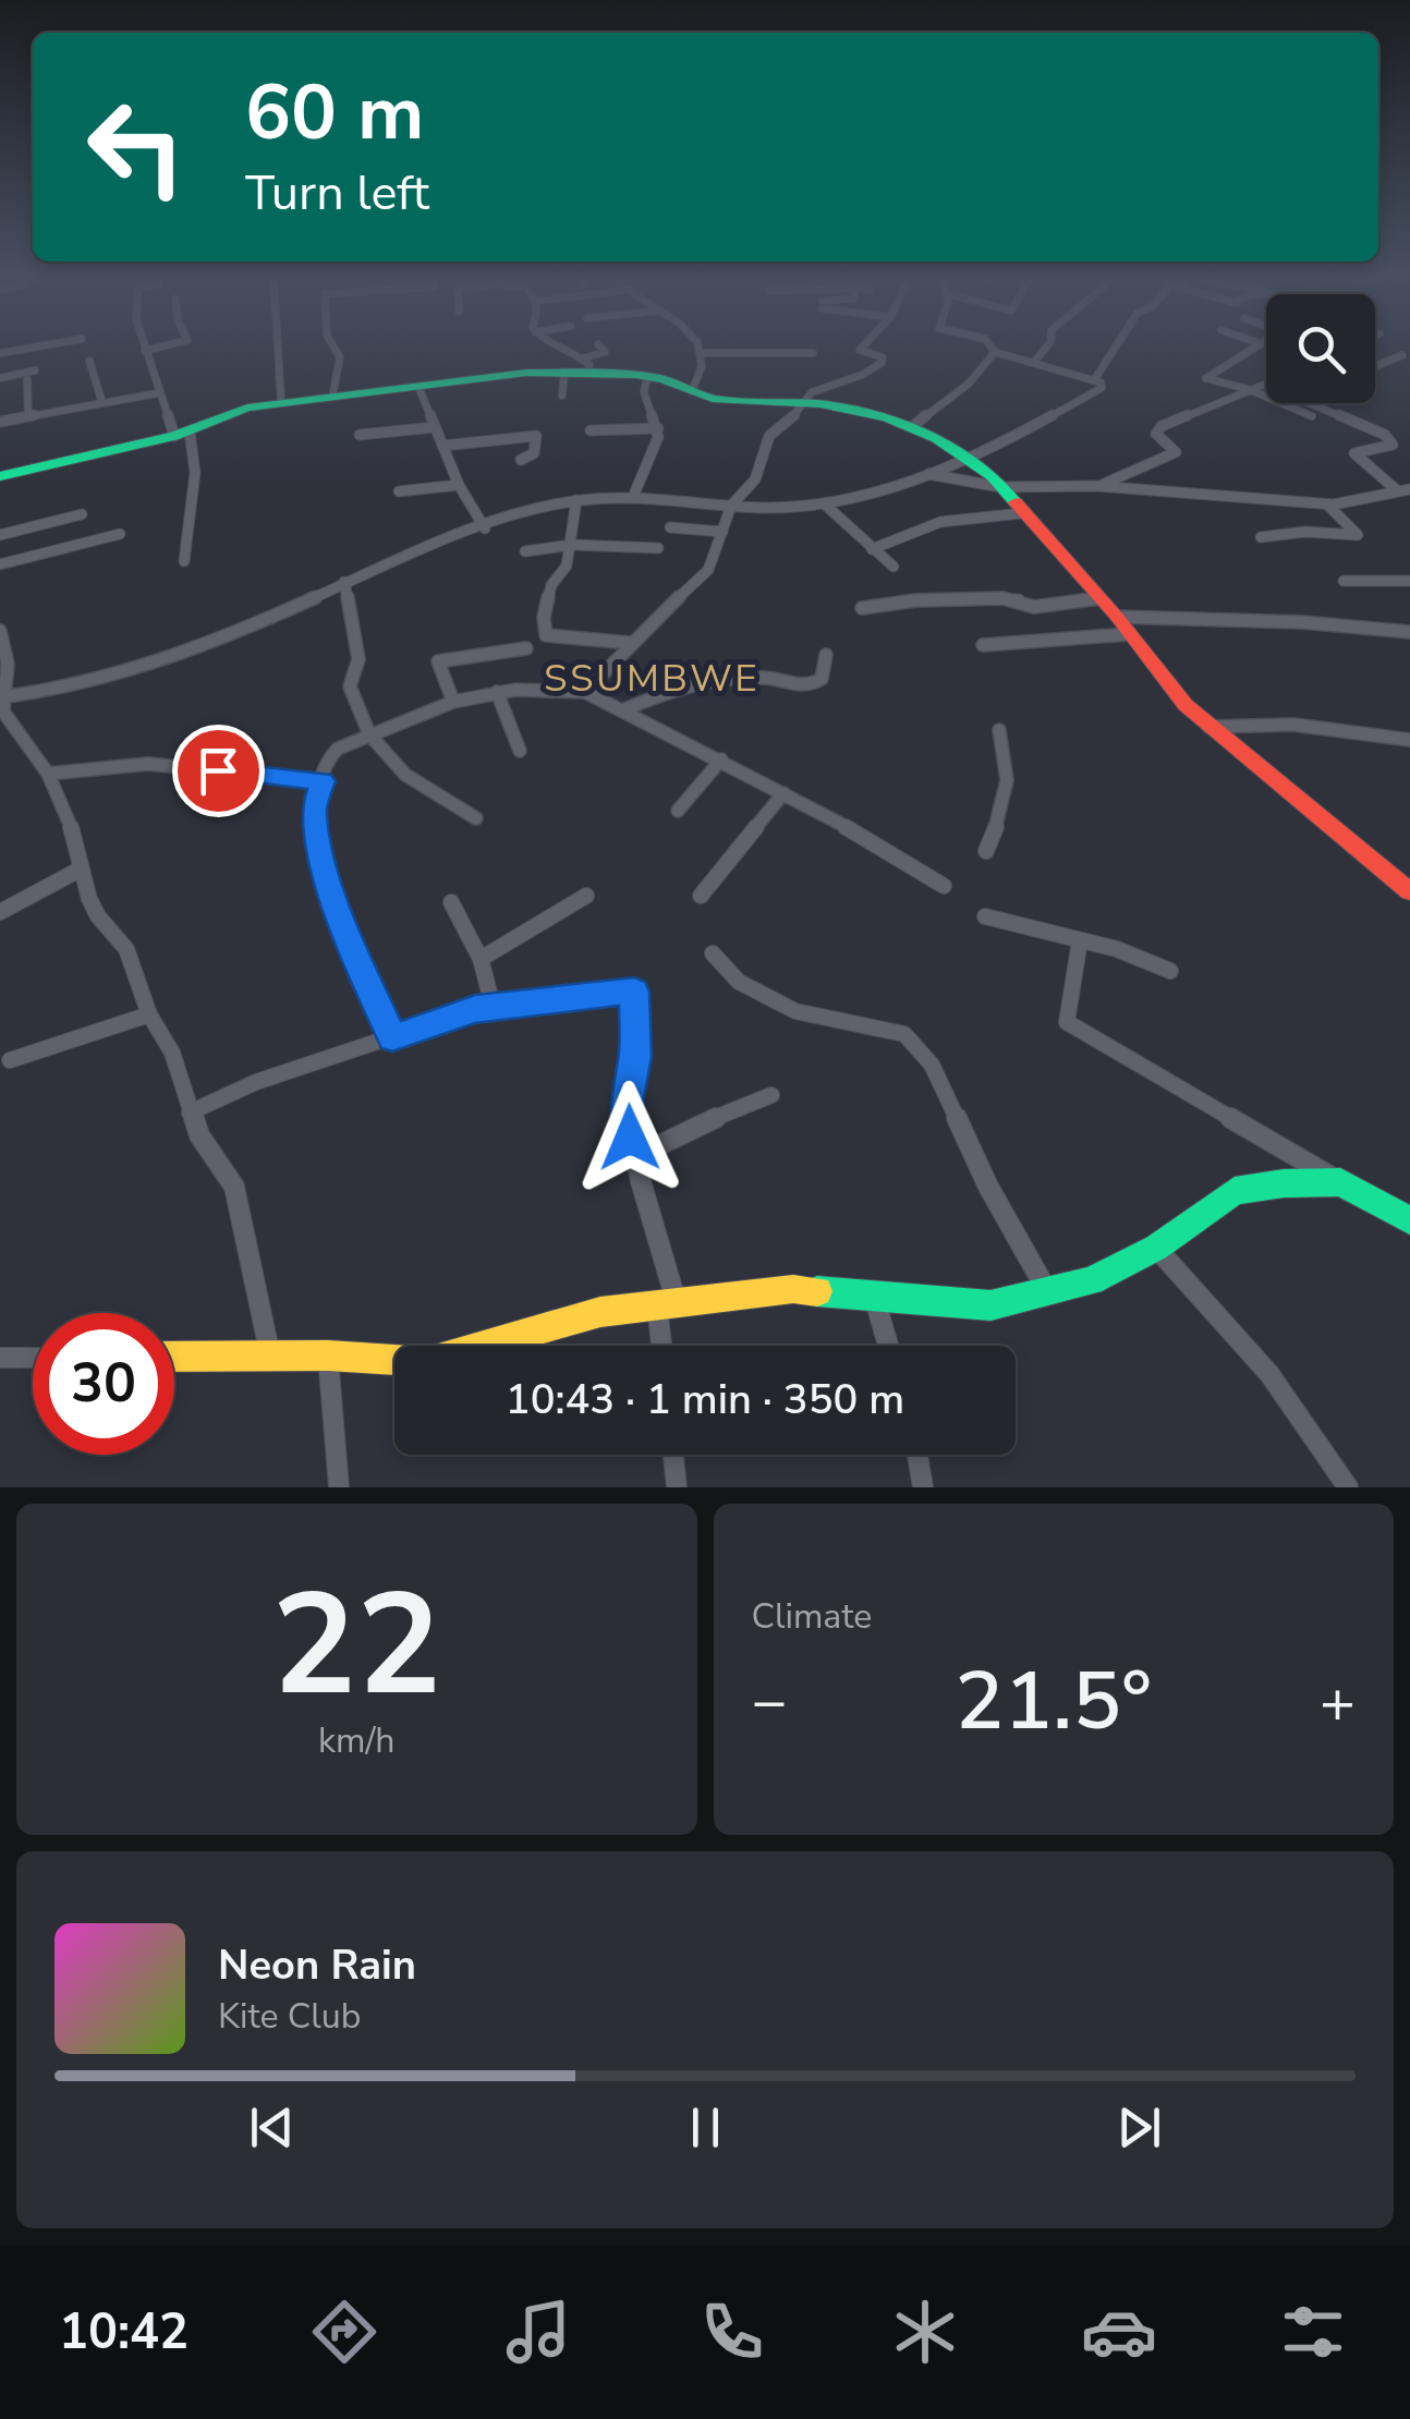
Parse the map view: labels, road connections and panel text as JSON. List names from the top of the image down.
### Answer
{
  "districts": ["SSUMBWE"],
  "page": {
    "turn": ["60 m", "Turn left"],
    "limit": "30",
    "trip": "10:43 · 1 min · 350 m",
    "tile": [
      ["22", "km/h"],
      "Climate"
    ],
    "heat": ["−", "21.5°", "+"],
    "song": ["Neon Rain", "Kite Club"],
    "tabs": "10:42"
  }
}
